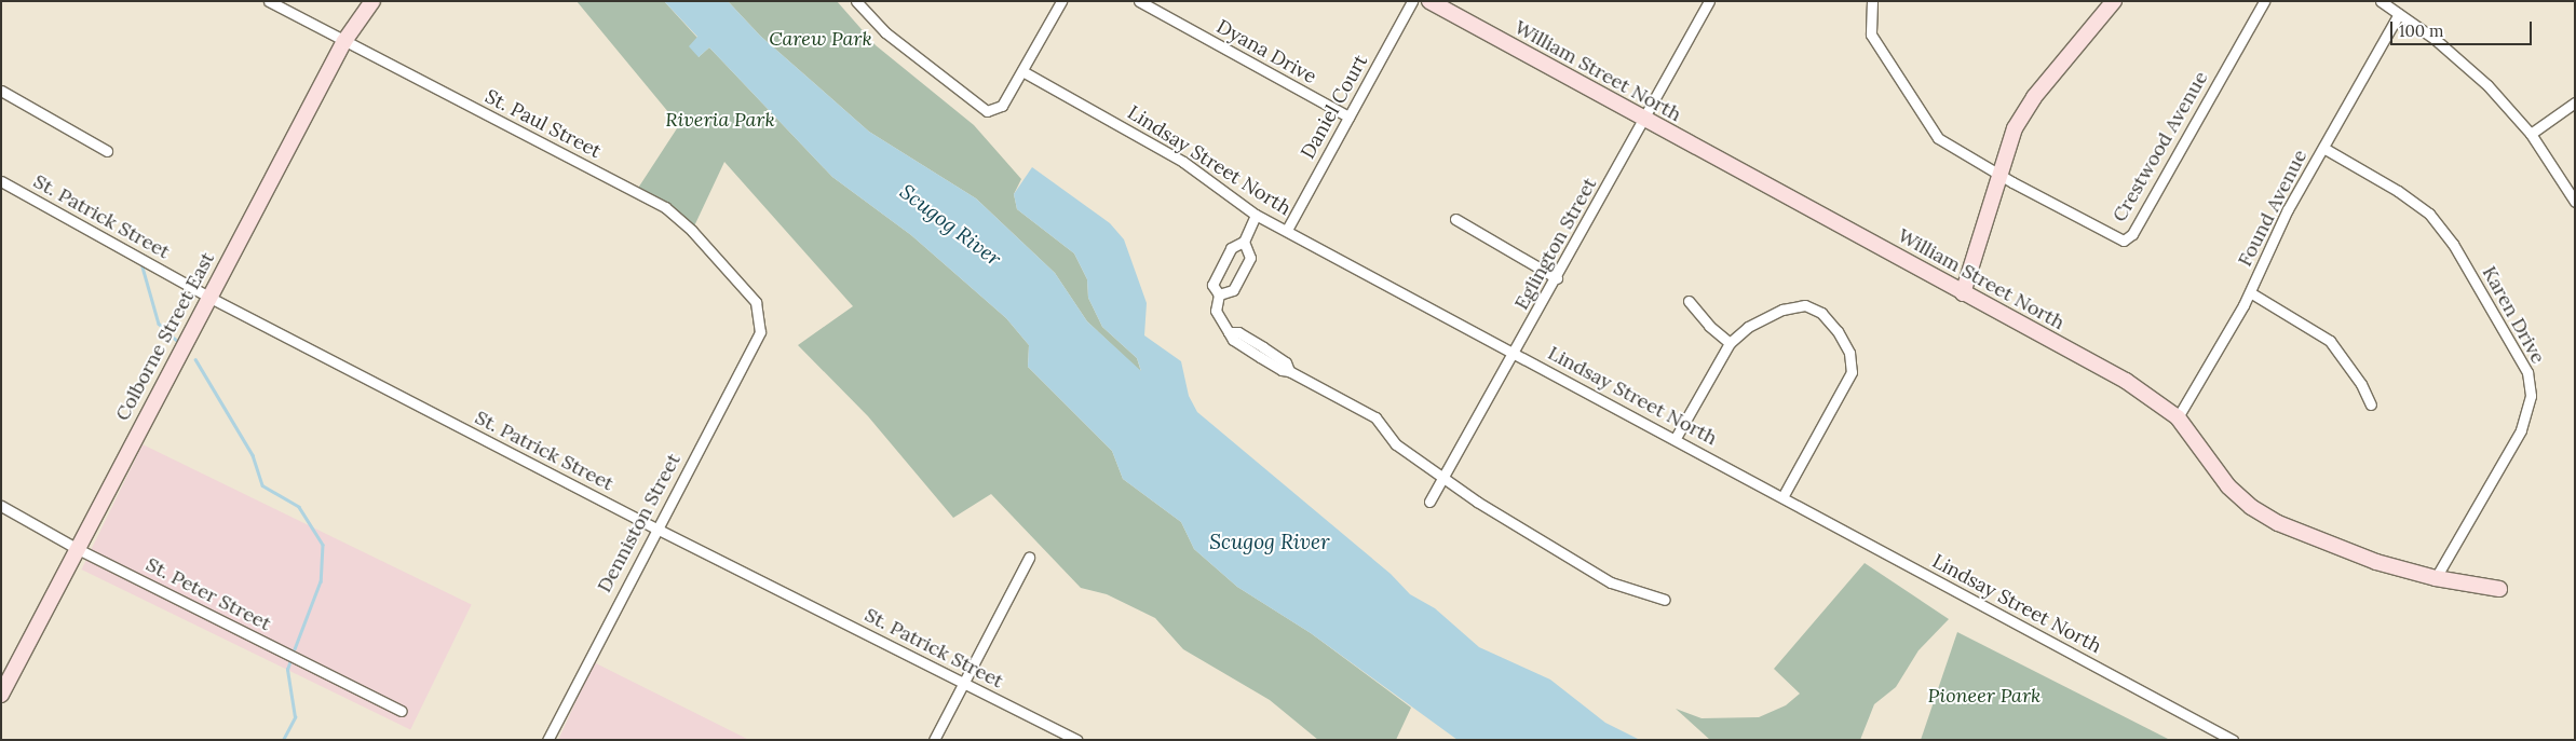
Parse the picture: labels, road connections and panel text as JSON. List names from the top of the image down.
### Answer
{
  "streets": {
    "street": [
      "Dyana Drive",
      "William Street North",
      "Daniel Court",
      "St. Paul Street",
      "Crestwood Avenue",
      "Lindsay Street North",
      "Found Avenue",
      "St. Patrick Street",
      "Eglington Street",
      "Karen Drive",
      "Colborne Street East",
      "Denniston Street",
      "St. Peter Street"
    ]
  },
  "crossings": [
    ["Dyana Drive", "Daniel Court"],
    ["William Street North", "Found Avenue"],
    ["William Street North", "Eglington Street"],
    ["William Street North", "Karen Drive"],
    ["Daniel Court", "Lindsay Street North"],
    ["St. Paul Street", "Colborne Street East"],
    ["St. Paul Street", "Denniston Street"],
    ["Lindsay Street North", "Eglington Street"],
    ["Found Avenue", "Karen Drive"],
    ["St. Patrick Street", "Colborne Street East"],
    ["St. Patrick Street", "Denniston Street"],
    ["Colborne Street East", "St. Peter Street"]
  ],
  "water": ["Scugog River"],
  "parks": ["Carew Park", "Riveria Park", "Pioneer Park"],
  "scale_bar": "100 m"
}
